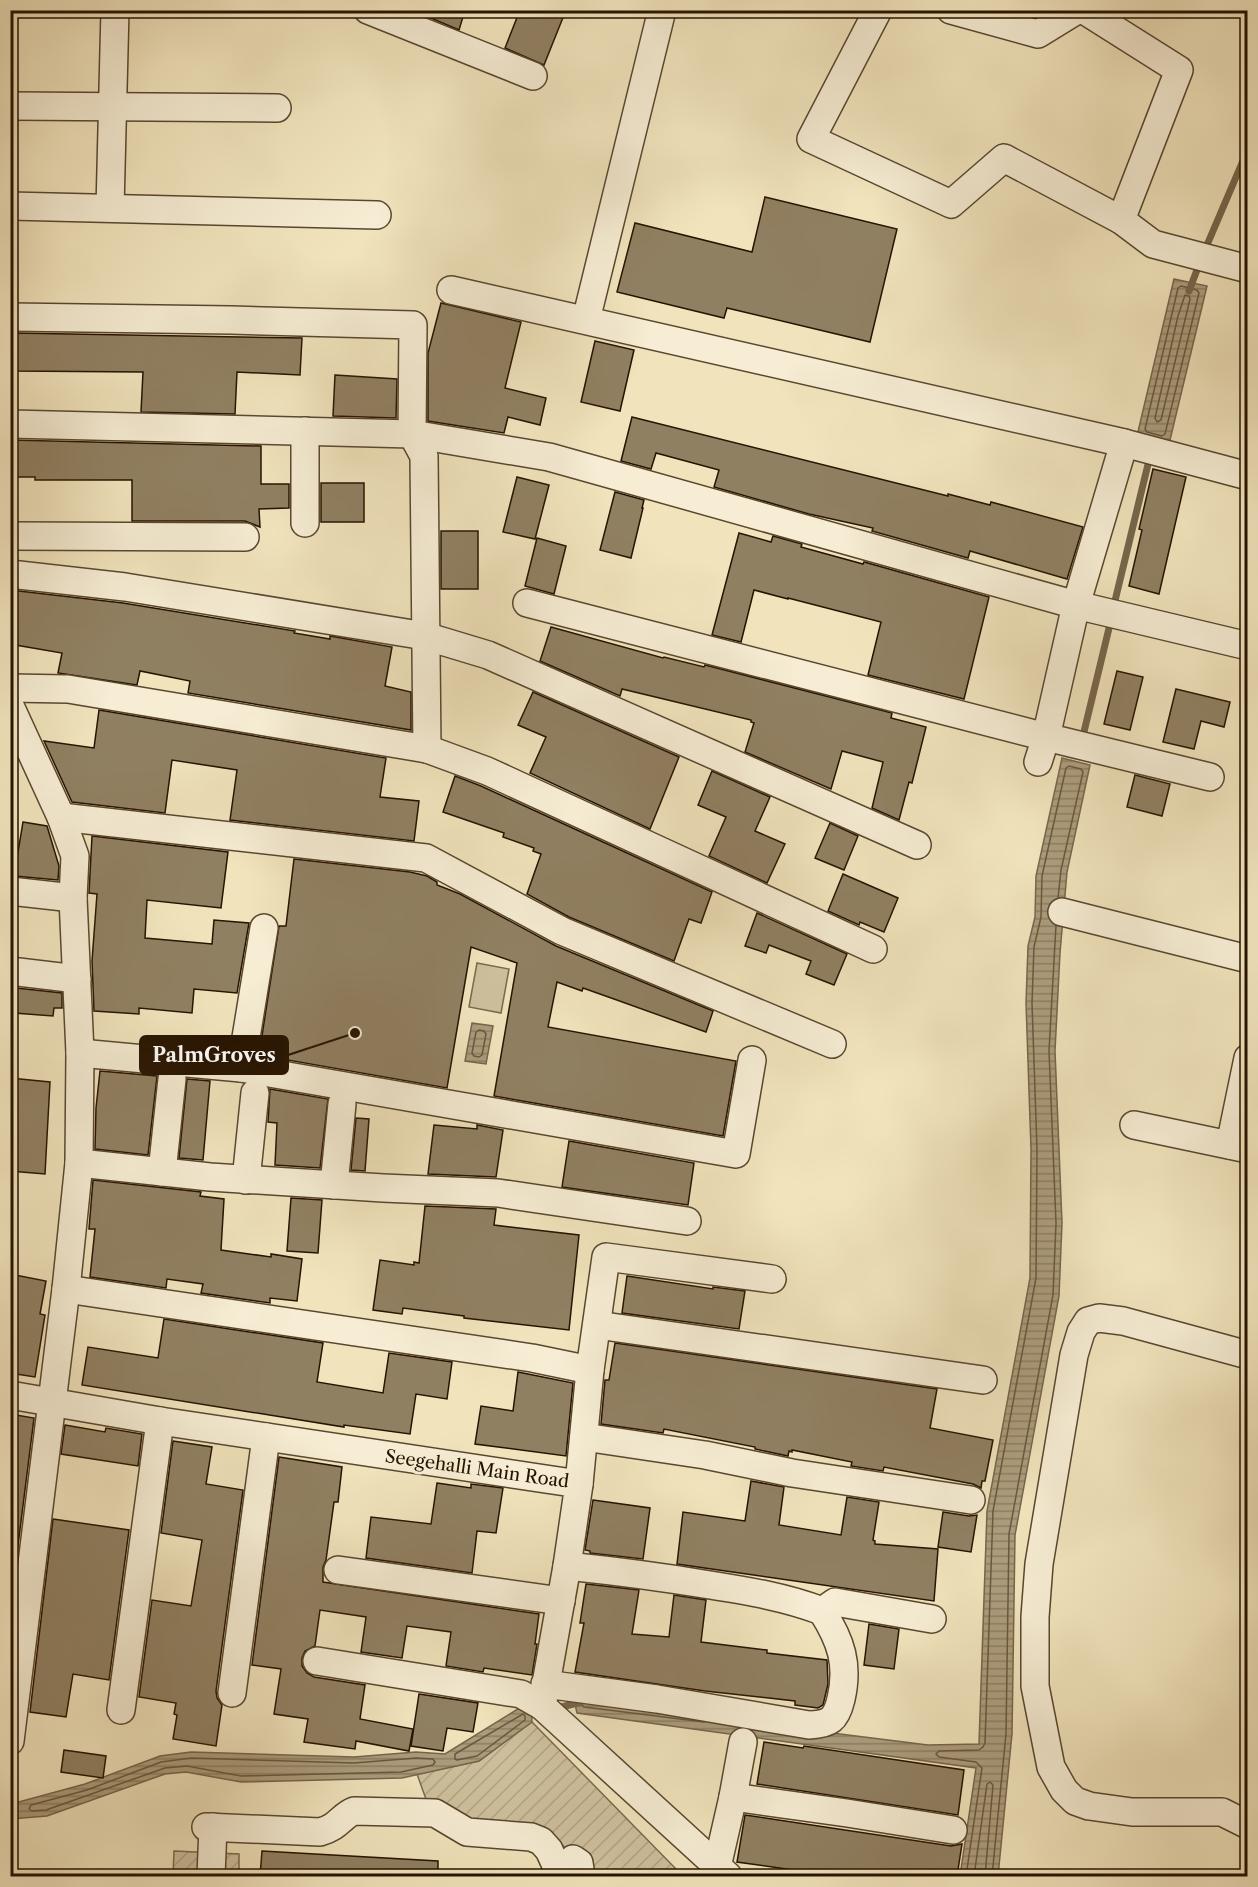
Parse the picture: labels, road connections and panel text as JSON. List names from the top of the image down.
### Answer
{
  "streets": {
    "street": ["Seegehalli Main Road"]
  },
  "places": ["PalmGroves"]
}
